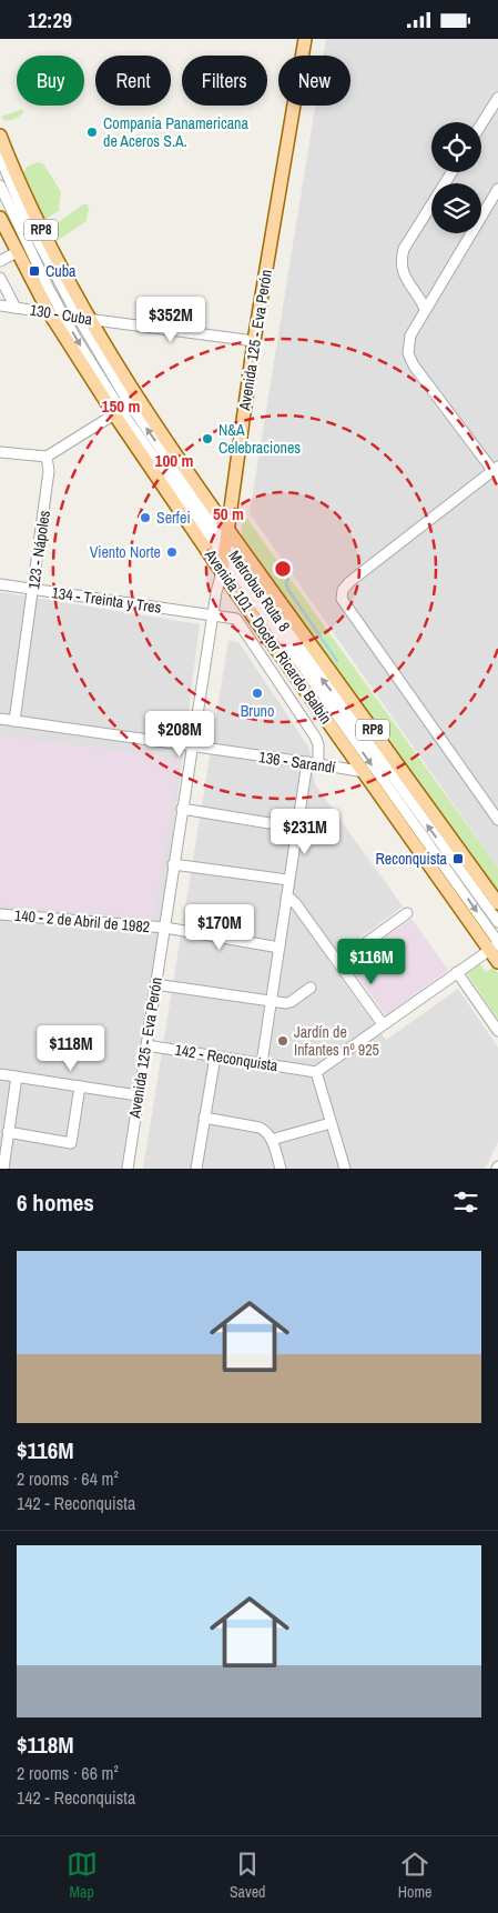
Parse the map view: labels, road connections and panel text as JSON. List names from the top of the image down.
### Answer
{
  "streets": {
    "main road": ["RP8", "Avenida 125 - Eva Perón", "Avenida 101 - Doctor Ricardo Balbín"],
    "street": [
      "130 - Cuba",
      "123 - Nápoles",
      "Metrobus Ruta 8",
      "134 - Treinta y Tres",
      "136 - Sarandí",
      "140 - 2 de Abril de 1982",
      "142 - Reconquista"
    ]
  },
  "crossings": [
    ["130 - Cuba", "Avenida 125 - Eva Perón"],
    ["130 - Cuba", "Metrobus Ruta 8"],
    ["130 - Cuba", "Avenida 101 - Doctor Ricardo Balbín"],
    ["Avenida 125 - Eva Perón", "Metrobus Ruta 8"],
    ["Avenida 125 - Eva Perón", "134 - Treinta y Tres"],
    ["Avenida 125 - Eva Perón", "Avenida 101 - Doctor Ricardo Balbín"],
    ["Avenida 125 - Eva Perón", "136 - Sarandí"],
    ["Avenida 125 - Eva Perón", "140 - 2 de Abril de 1982"],
    ["Avenida 125 - Eva Perón", "142 - Reconquista"],
    ["123 - Nápoles", "134 - Treinta y Tres"],
    ["123 - Nápoles", "136 - Sarandí"],
    ["Metrobus Ruta 8", "Avenida 101 - Doctor Ricardo Balbín"],
    ["134 - Treinta y Tres", "136 - Sarandí"],
    ["Avenida 101 - Doctor Ricardo Balbín", "136 - Sarandí"]
  ],
  "places": {
    "other": [
      "Companía Panamericana de Aceros S.A.",
      "N&A Celebraciones",
      "Serfei",
      "Viento Norte",
      "Bruno",
      "Jardín de Infantes nº 925"
    ],
    "transit": ["Cuba", "Reconquista"]
  },
  "page": {
    "status": "12:29",
    "chip": [
      "Buy",
      "Rent",
      "Filters",
      "New"
    ],
    "price": [
      "$352M",
      "$208M",
      "$231M",
      "$170M",
      "$116M",
      "$118M"
    ],
    "heading": "6 homes",
    "list": [
      {
        "name": "$116M",
        "note": "2 rooms · 64 m² · 142 - Reconquista"
      },
      {
        "name": "$118M",
        "note": "2 rooms · 66 m² · 142 - Reconquista"
      }
    ],
    "tabs": ["Map", "Saved", "Home"]
  },
  "rings": ["150 m", "100 m", "50 m"]
}
